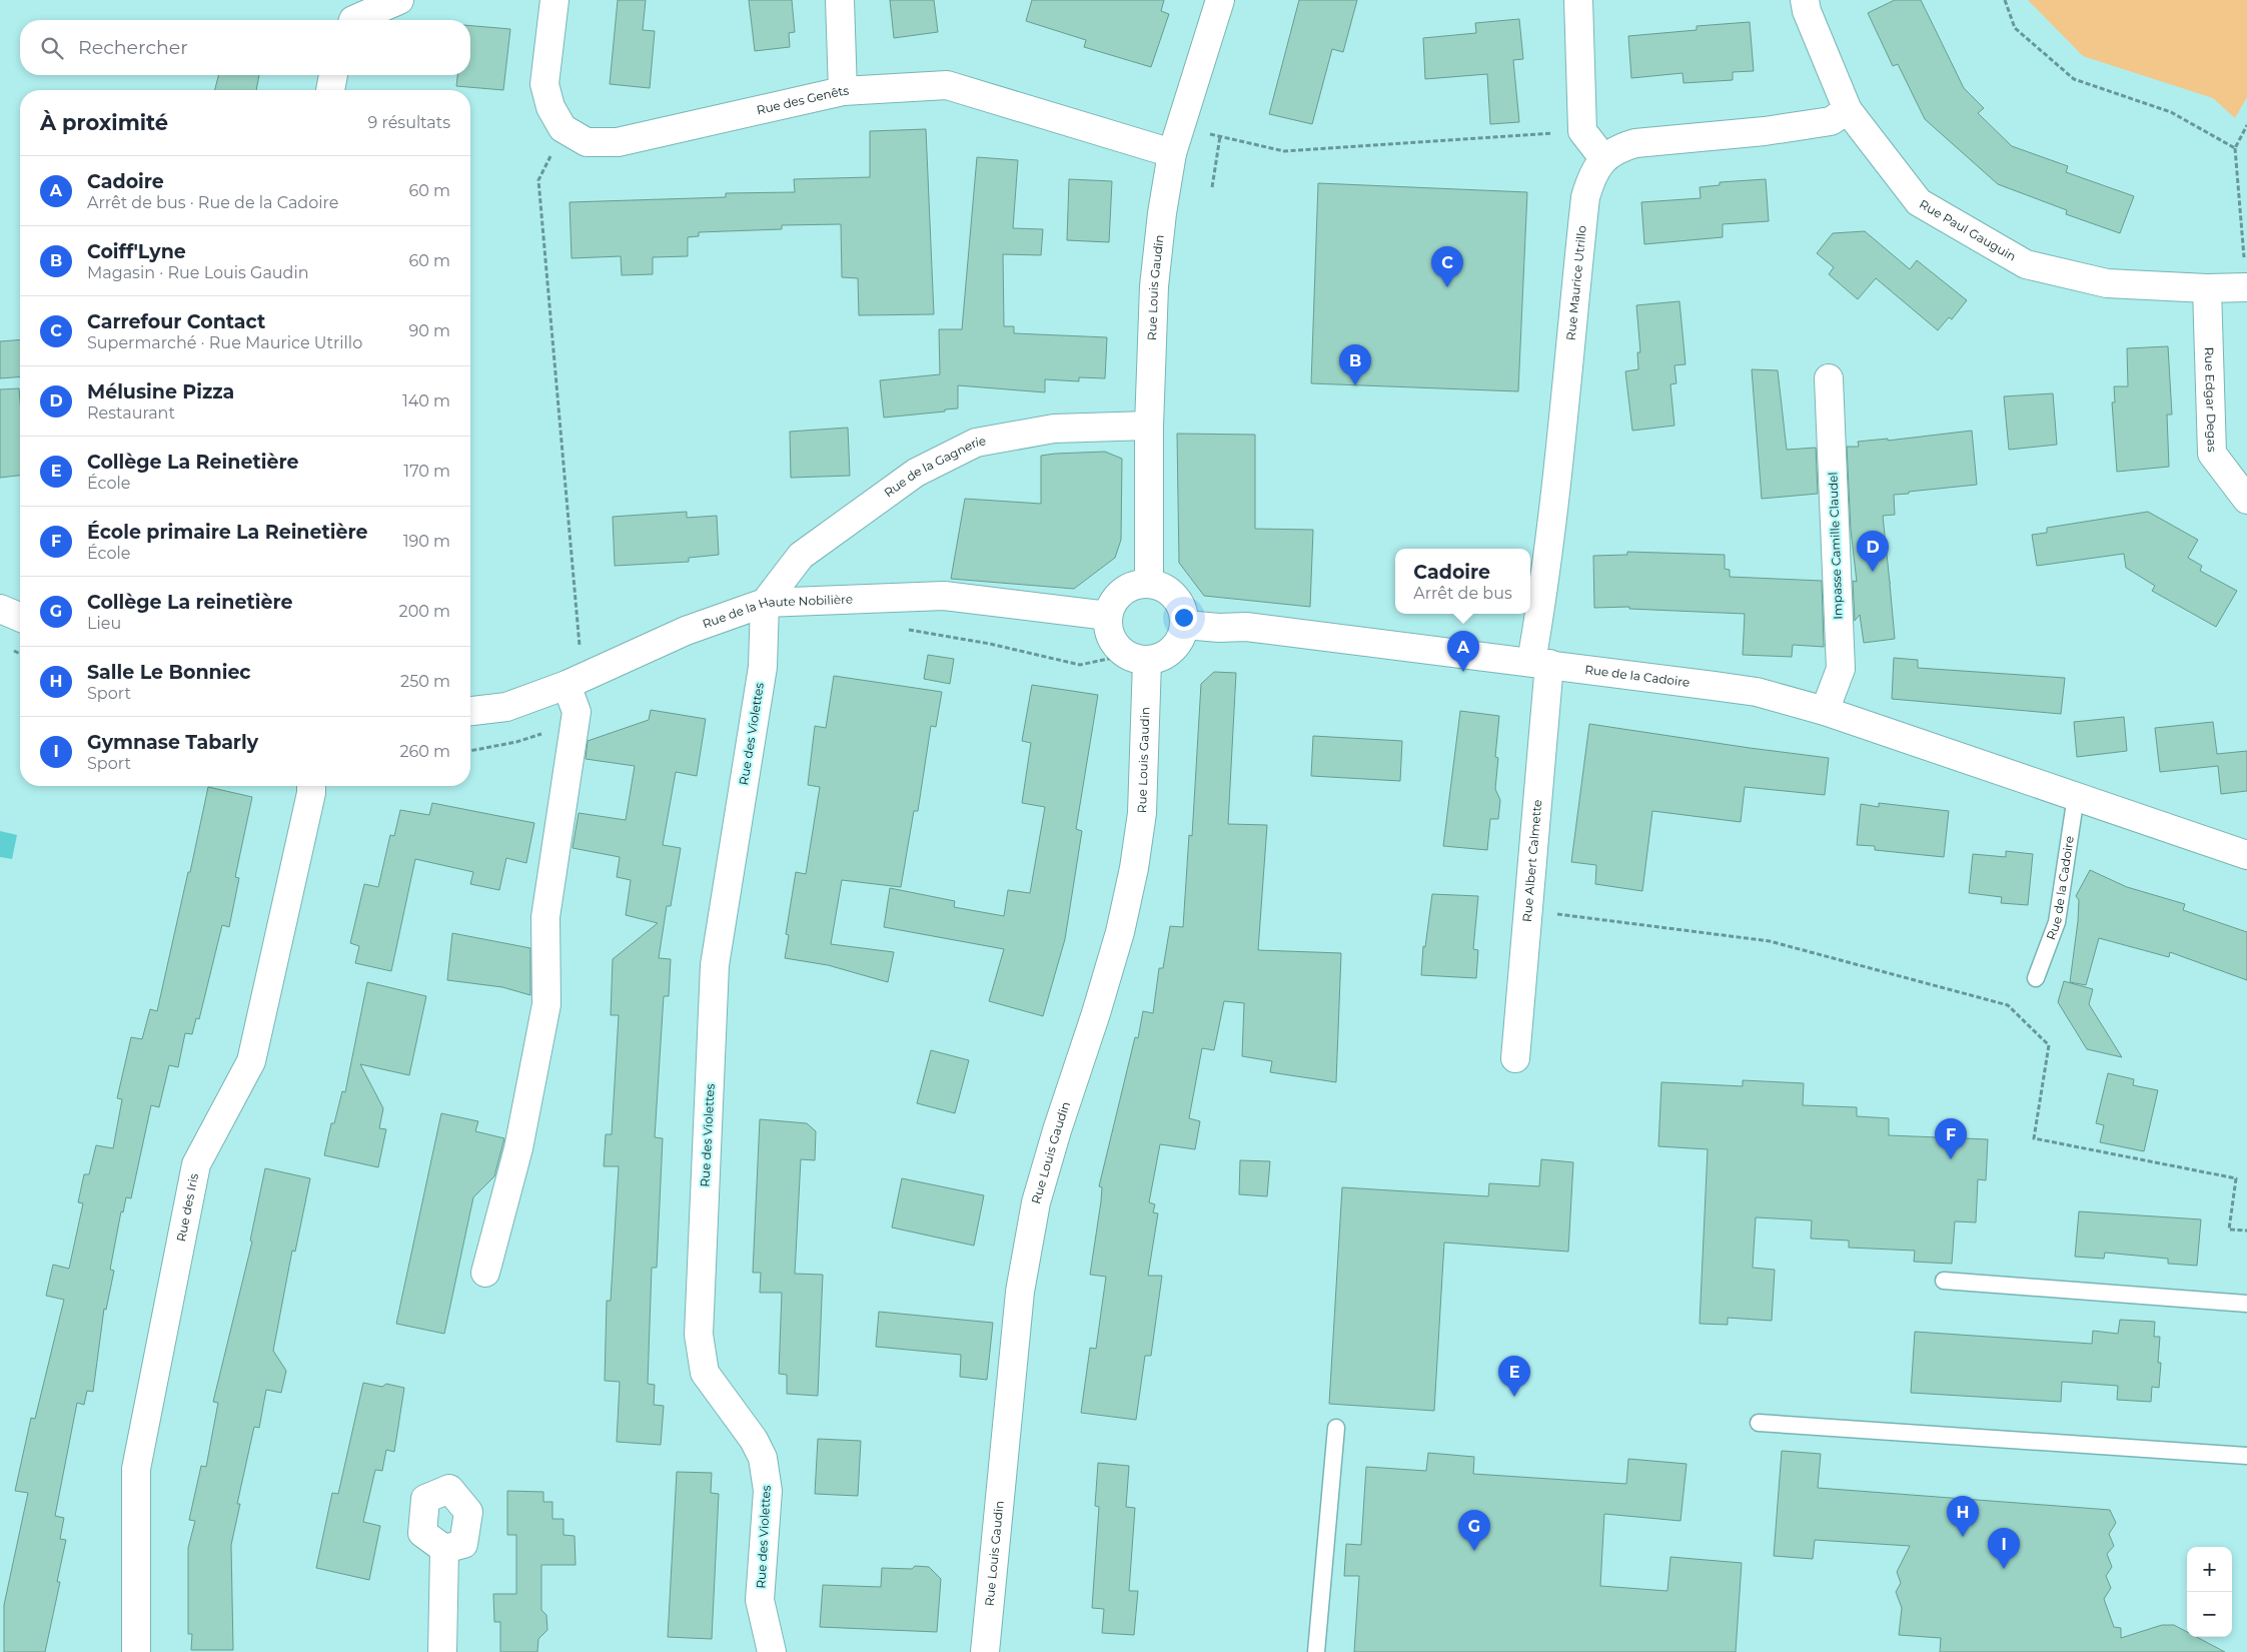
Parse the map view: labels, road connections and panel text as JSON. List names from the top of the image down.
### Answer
{
  "streets": {
    "street": [
      "Rue des Genêts",
      "Rue Paul Gauguin",
      "Rue Maurice Utrillo",
      "Rue Louis Gaudin",
      "Rue Edgar Degas",
      "Rue de la Gagnerie",
      "Impasse Camille Claudel",
      "Rue de la Haute Nobilière",
      "Rue de la Cadoire",
      "Rue des Violettes",
      "Rue Albert Calmette",
      "Rue des Iris"
    ]
  },
  "crossings": [
    ["Rue des Genêts", "Rue Louis Gaudin"],
    ["Rue Paul Gauguin", "Rue Maurice Utrillo"],
    ["Rue Paul Gauguin", "Rue Edgar Degas"],
    ["Rue Maurice Utrillo", "Rue de la Cadoire"],
    ["Rue Maurice Utrillo", "Rue Albert Calmette"],
    ["Rue Louis Gaudin", "Rue de la Gagnerie"],
    ["Rue Louis Gaudin", "Rue de la Haute Nobilière"],
    ["Rue Louis Gaudin", "Rue de la Cadoire"],
    ["Rue de la Gagnerie", "Rue de la Haute Nobilière"],
    ["Rue de la Gagnerie", "Rue des Violettes"],
    ["Impasse Camille Claudel", "Rue de la Cadoire"],
    ["Rue de la Haute Nobilière", "Rue de la Cadoire"],
    ["Rue de la Haute Nobilière", "Rue des Violettes"],
    ["Rue de la Cadoire", "Rue Albert Calmette"]
  ],
  "page": {
    "search": "Rechercher",
    "heading": ["À proximité", "9 résultats"],
    "list": [
      {
        "mark": "A",
        "name": "Cadoire",
        "note": "Arrêt de bus · Rue de la Cadoire",
        "value": "60 m"
      },
      {
        "mark": "B",
        "name": "Coiff'Lyne",
        "note": "Magasin · Rue Louis Gaudin",
        "value": "60 m"
      },
      {
        "mark": "C",
        "name": "Carrefour Contact",
        "note": "Supermarché · Rue Maurice Utrillo",
        "value": "90 m"
      },
      {
        "mark": "D",
        "name": "Mélusine Pizza",
        "note": "Restaurant",
        "value": "140 m"
      },
      {
        "mark": "E",
        "name": "Collège La Reinetière",
        "note": "École",
        "value": "170 m"
      },
      {
        "mark": "F",
        "name": "École primaire La Reinetière",
        "note": "École",
        "value": "190 m"
      },
      {
        "mark": "G",
        "name": "Collège La reinetière",
        "note": "Lieu",
        "value": "200 m"
      },
      {
        "mark": "H",
        "name": "Salle Le Bonniec",
        "note": "Sport",
        "value": "250 m"
      },
      {
        "mark": "I",
        "name": "Gymnase Tabarly",
        "note": "Sport",
        "value": "260 m"
      }
    ],
    "pins": [
      "C",
      "B",
      "D",
      "A",
      "F",
      "E",
      "H",
      "G",
      "I"
    ],
    "popup": ["Cadoire", "Arrêt de bus"],
    "map_buttons": ["+", "−"]
  }
}
